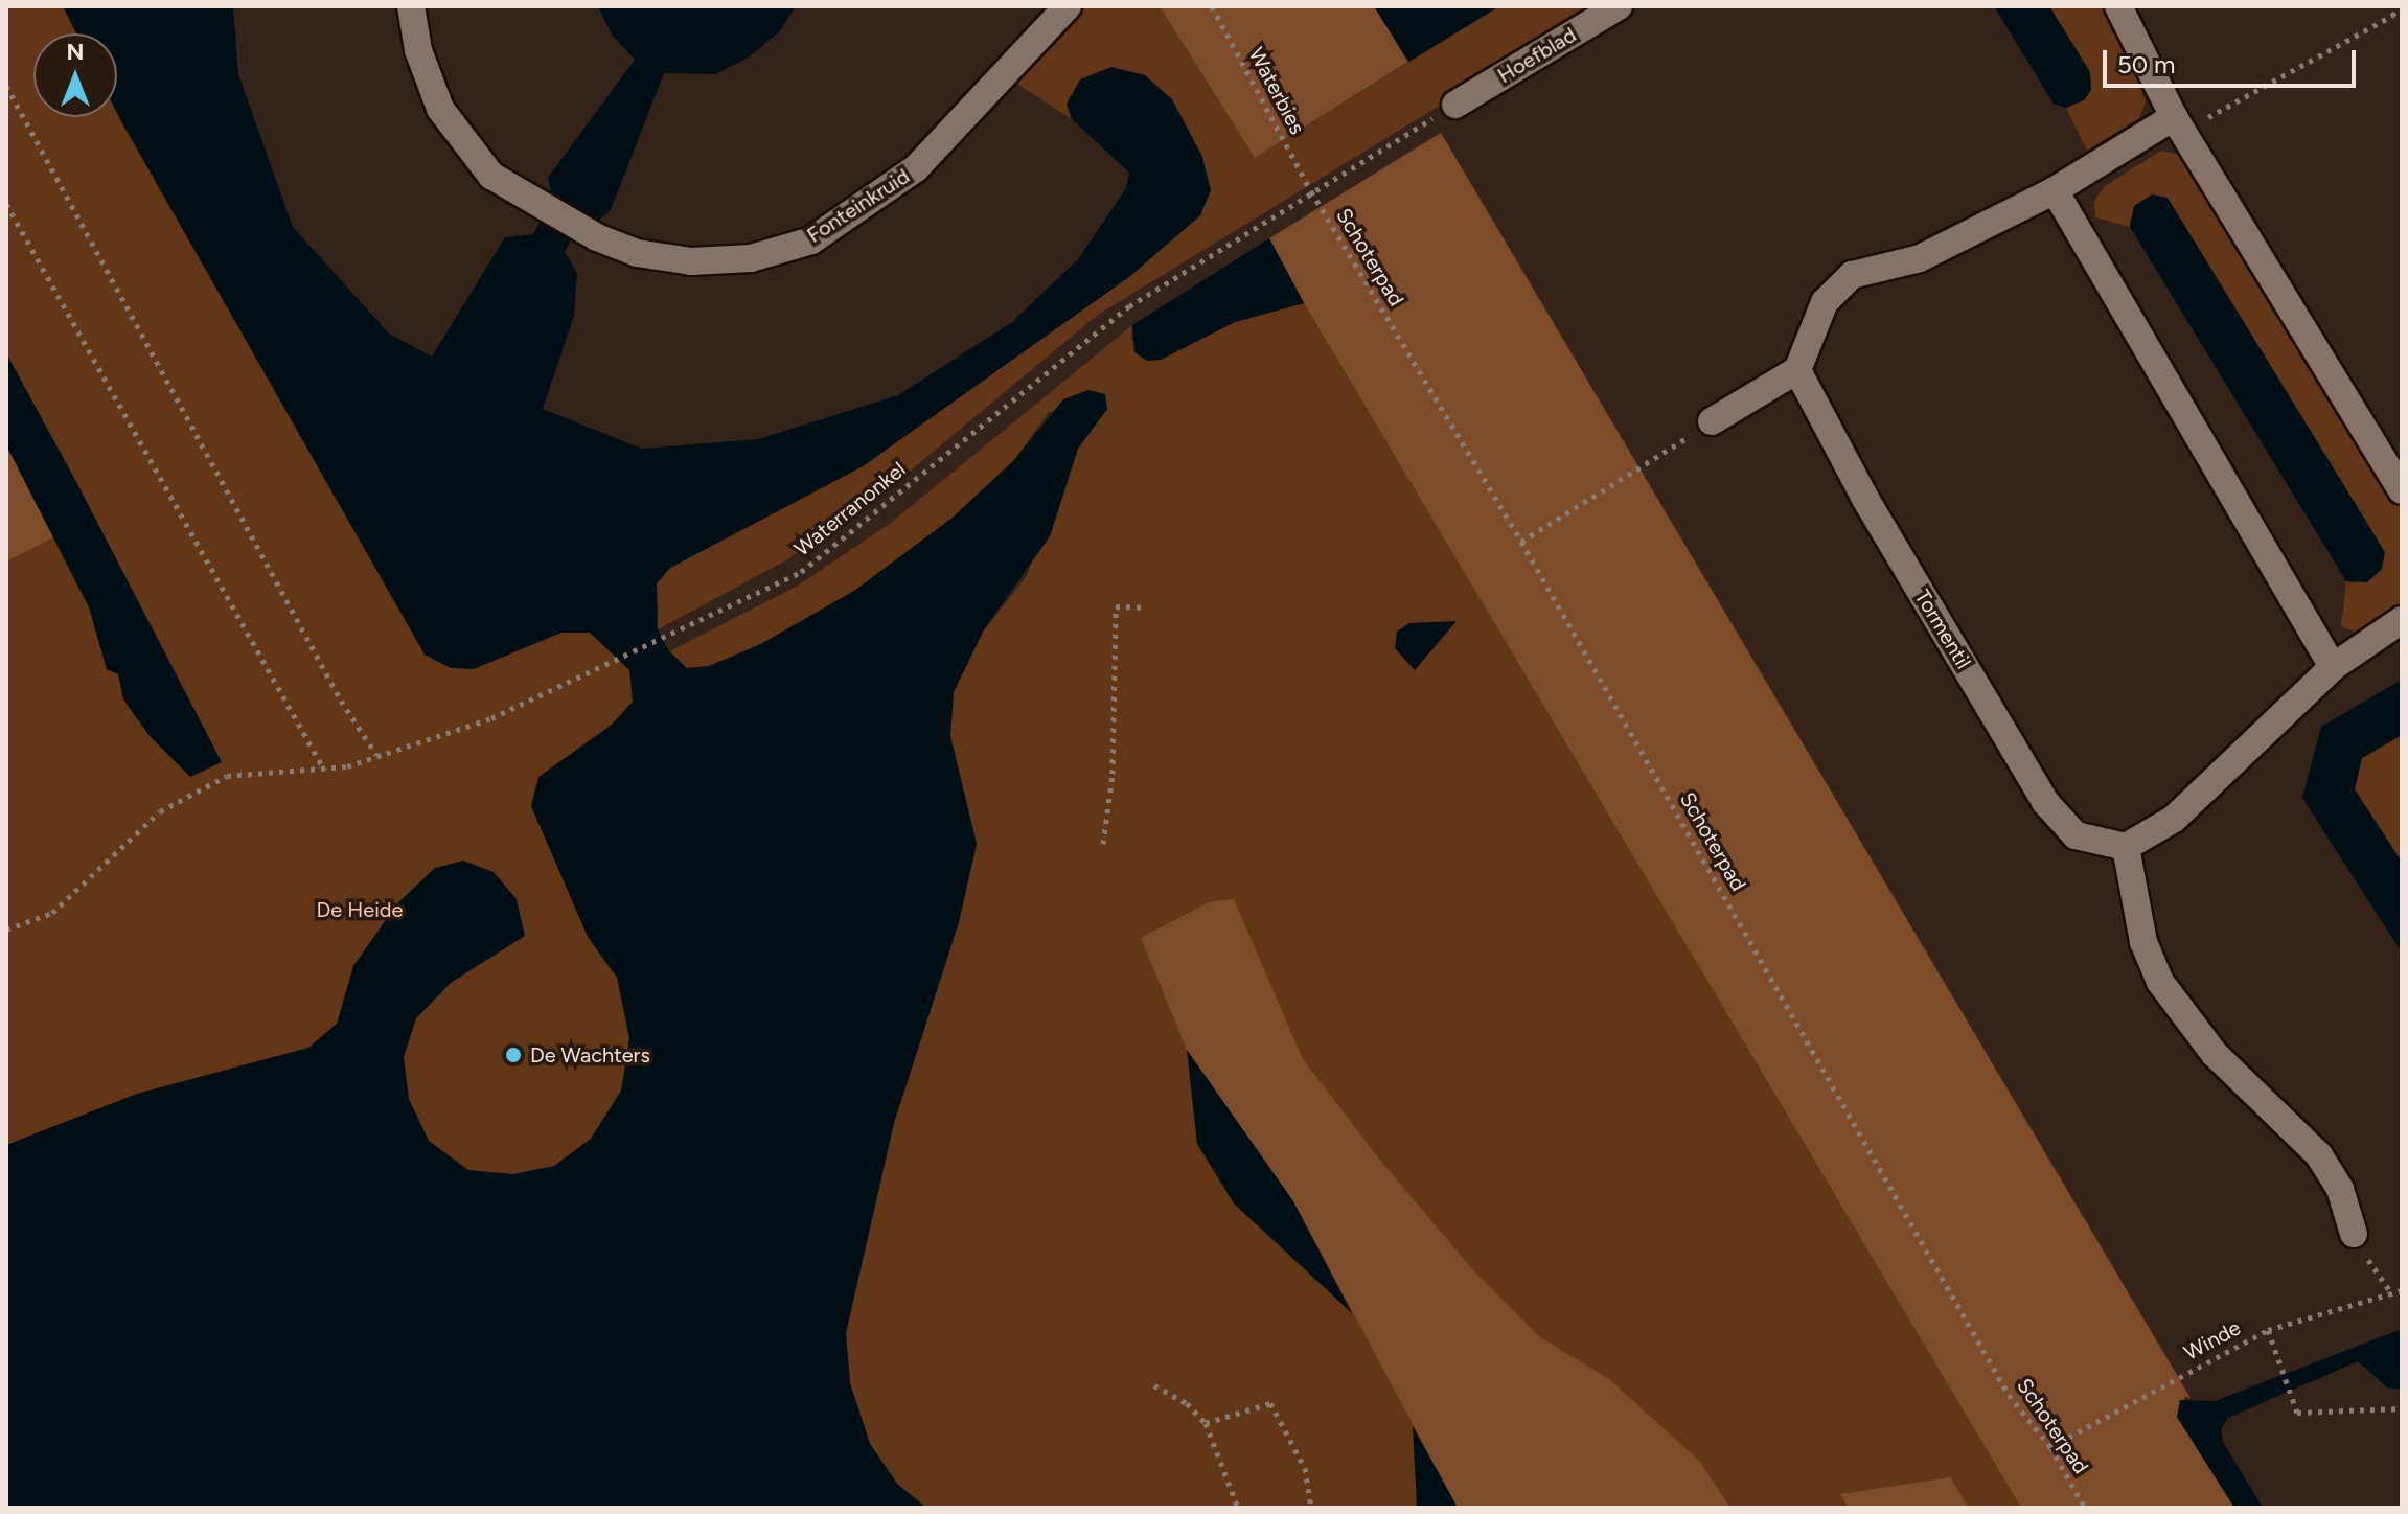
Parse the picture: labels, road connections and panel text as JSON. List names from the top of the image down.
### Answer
{
  "streets": {
    "street": ["Hoefblad", "Fonteinkruid", "Tormentil"],
    "path": [
      "Waterbies",
      "Schoterpad",
      "Waterranonkel",
      "Winde"
    ]
  },
  "crossings": [
    ["Waterbies", "Schoterpad"],
    ["Waterbies", "Waterranonkel"],
    ["Schoterpad", "Waterranonkel"],
    ["Schoterpad", "Winde"]
  ],
  "parks": ["De Heide"],
  "places": ["De Wachters"],
  "scale_bar": "50 m",
  "north": "top"
}
